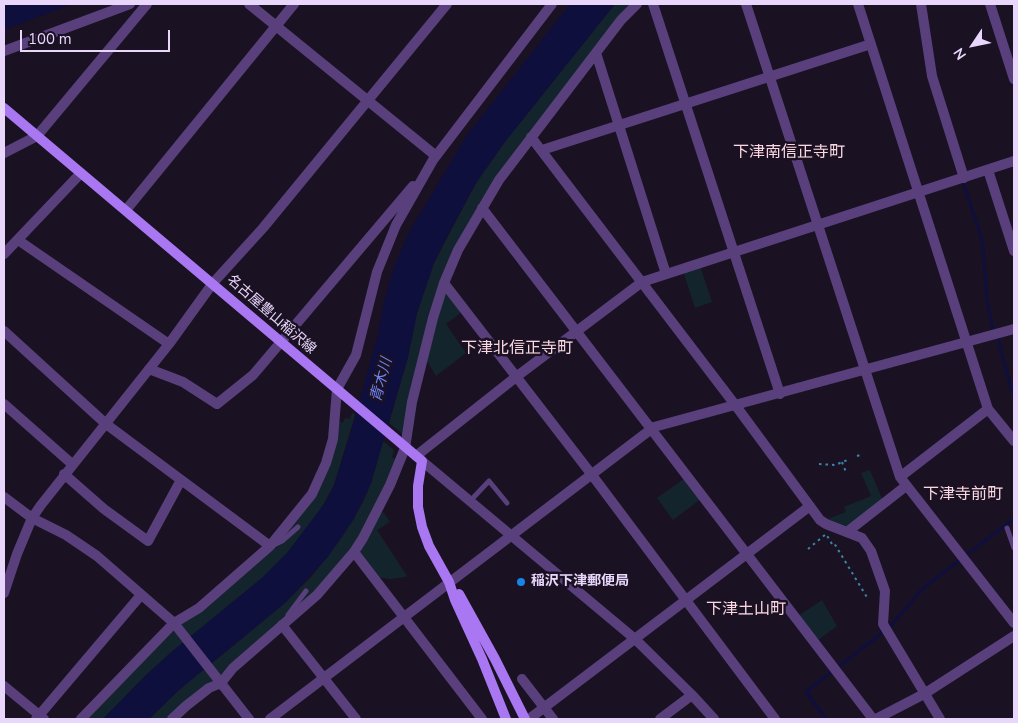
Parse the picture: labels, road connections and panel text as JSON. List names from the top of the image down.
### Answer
{
  "streets": {
    "main road": ["名古屋豊山稲沢線"]
  },
  "districts": [
    "下津南信正寺町",
    "下津北信正寺町",
    "下津寺前町",
    "下津土山町"
  ],
  "water": ["青木川"],
  "places": ["稲沢下津郵便局"],
  "scale_bar": "100 m",
  "north": "bottom left"
}
